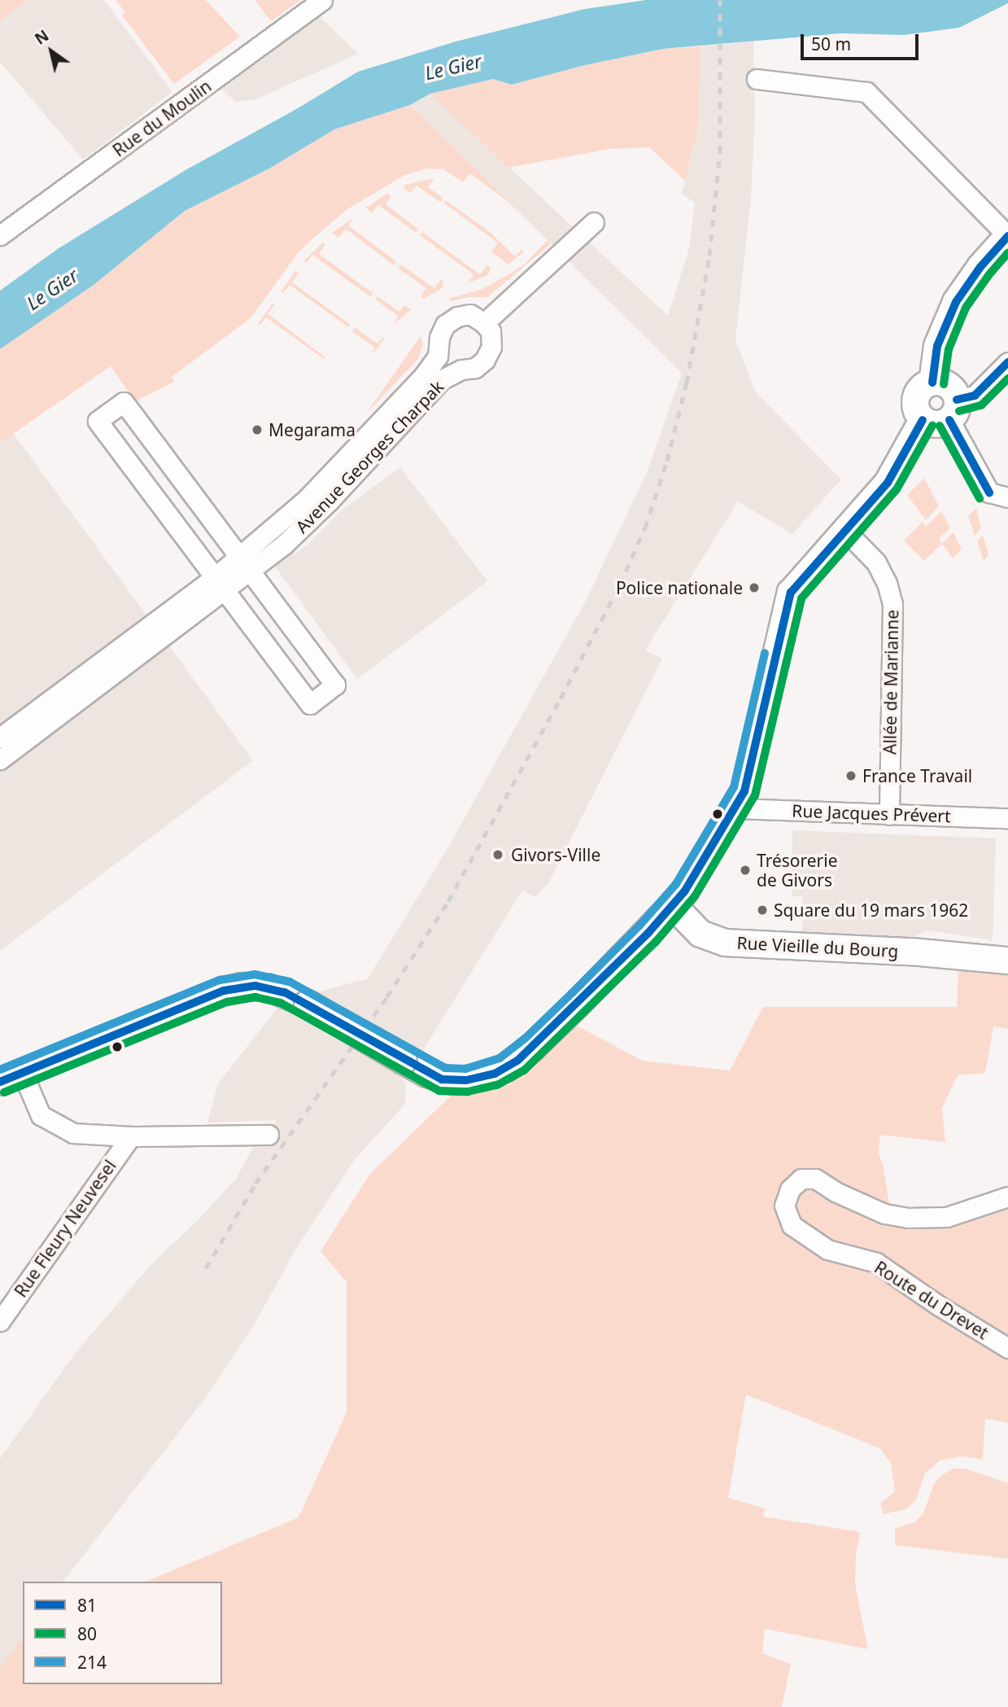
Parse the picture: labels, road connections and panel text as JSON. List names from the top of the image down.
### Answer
{
  "streets": {
    "main road": ["Rue Vieille du Bourg"],
    "street": [
      "Rue du Moulin",
      "Avenue Georges Charpak",
      "Allée de Marianne",
      "Rue Jacques Prévert",
      "Rue Fleury Neuvesel",
      "Route du Drevet"
    ]
  },
  "crossings": [
    ["Allée de Marianne", "Rue Jacques Prévert"]
  ],
  "water": ["Le Gier"],
  "places": [
    "Megarama",
    "Police nationale",
    "France Travail",
    "Givors-Ville",
    "Trésorerie de Givors",
    "Square du 19 mars 1962"
  ],
  "lines": ["transit line 81", "transit line 80", "transit line 214"],
  "legend": ["81", "80", "214"],
  "scale_bar": "50 m",
  "north": "top left"
}
